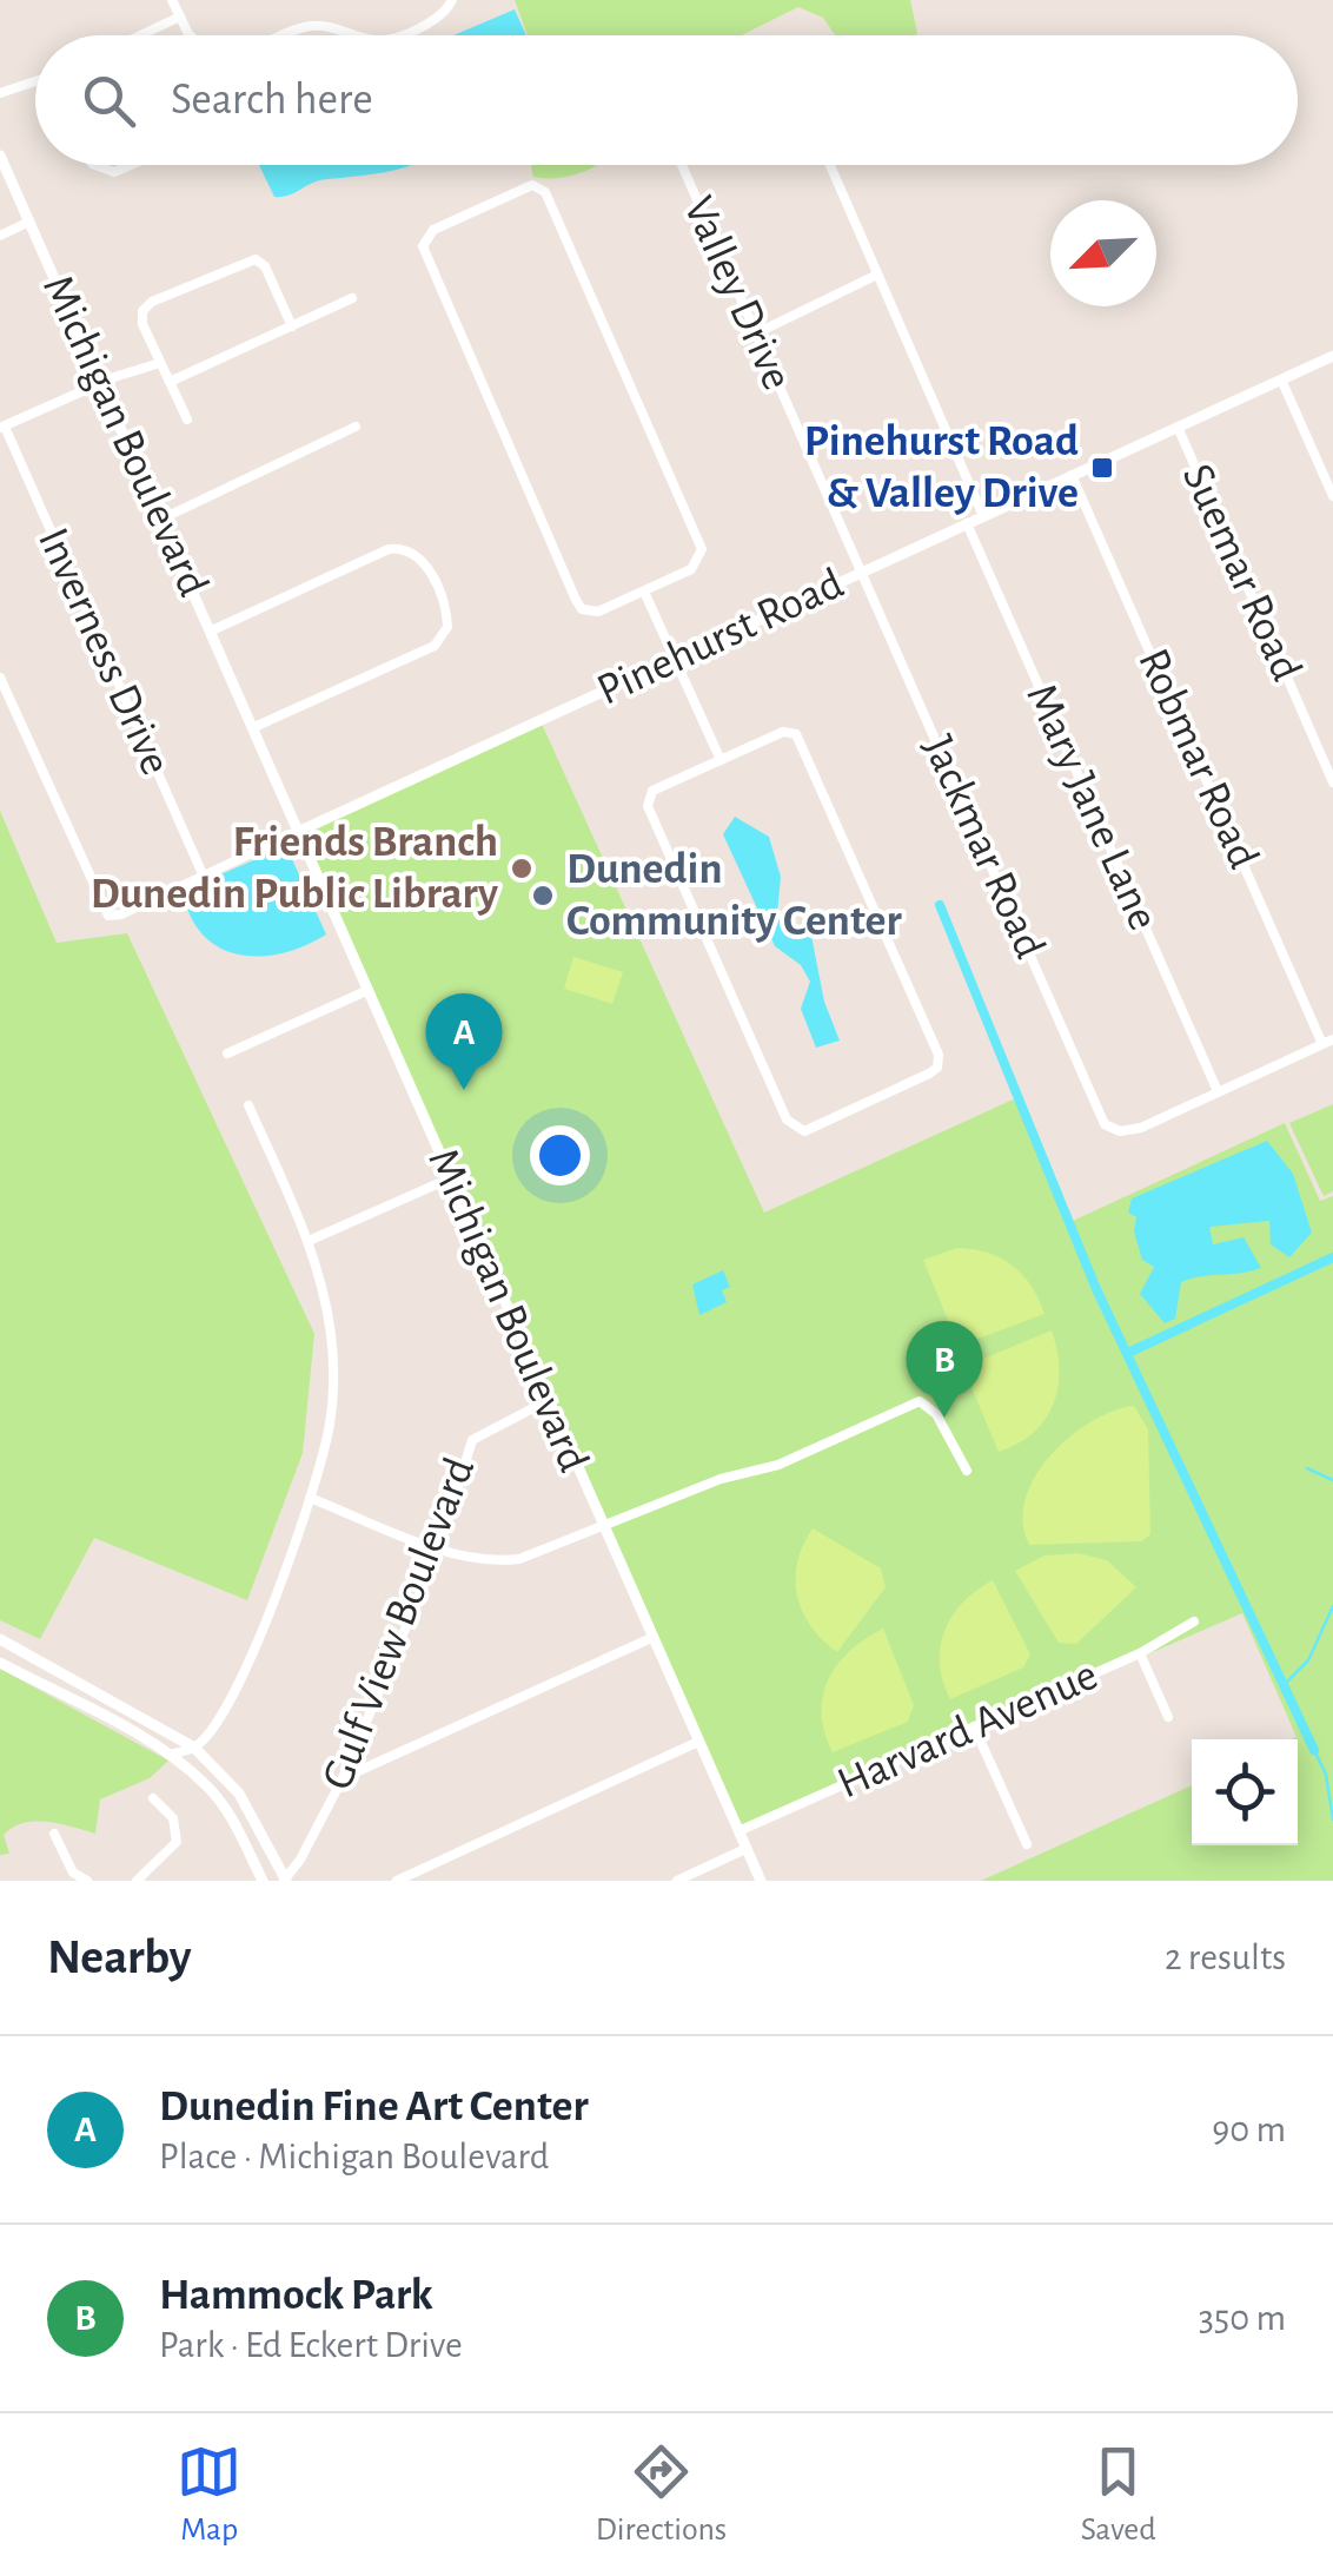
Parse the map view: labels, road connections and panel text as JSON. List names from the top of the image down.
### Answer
{
  "streets": {
    "street": [
      "Valley Drive",
      "Michigan Boulevard",
      "Suemar Road",
      "Pinehurst Road",
      "Inverness Drive",
      "Robmar Road",
      "Mary Jane Lane",
      "Jackmar Road",
      "Gulf View Boulevard",
      "Harvard Avenue"
    ]
  },
  "crossings": [
    ["Valley Drive", "Pinehurst Road"],
    ["Valley Drive", "Jackmar Road"],
    ["Michigan Boulevard", "Pinehurst Road"],
    ["Michigan Boulevard", "Gulf View Boulevard"],
    ["Michigan Boulevard", "Harvard Avenue"],
    ["Suemar Road", "Pinehurst Road"],
    ["Pinehurst Road", "Inverness Drive"],
    ["Pinehurst Road", "Robmar Road"],
    ["Pinehurst Road", "Mary Jane Lane"],
    ["Pinehurst Road", "Jackmar Road"],
    ["Mary Jane Lane", "Jackmar Road"]
  ],
  "places": {
    "transit": ["Pinehurst Road & Valley Drive"],
    "other": ["Friends Branch Dunedin Public Library", "Dunedin Community Center"]
  },
  "north": "bottom left",
  "page": {
    "search": "Search here",
    "pins": ["A", "B"],
    "heading": ["Nearby", "2 results"],
    "list": [
      {
        "mark": "A",
        "name": "Dunedin Fine Art Center",
        "note": "Place · Michigan Boulevard",
        "value": "90 m"
      },
      {
        "mark": "B",
        "name": "Hammock Park",
        "note": "Park · Ed Eckert Drive",
        "value": "350 m"
      }
    ],
    "nav": ["Map", "Directions", "Saved"]
  }
}
